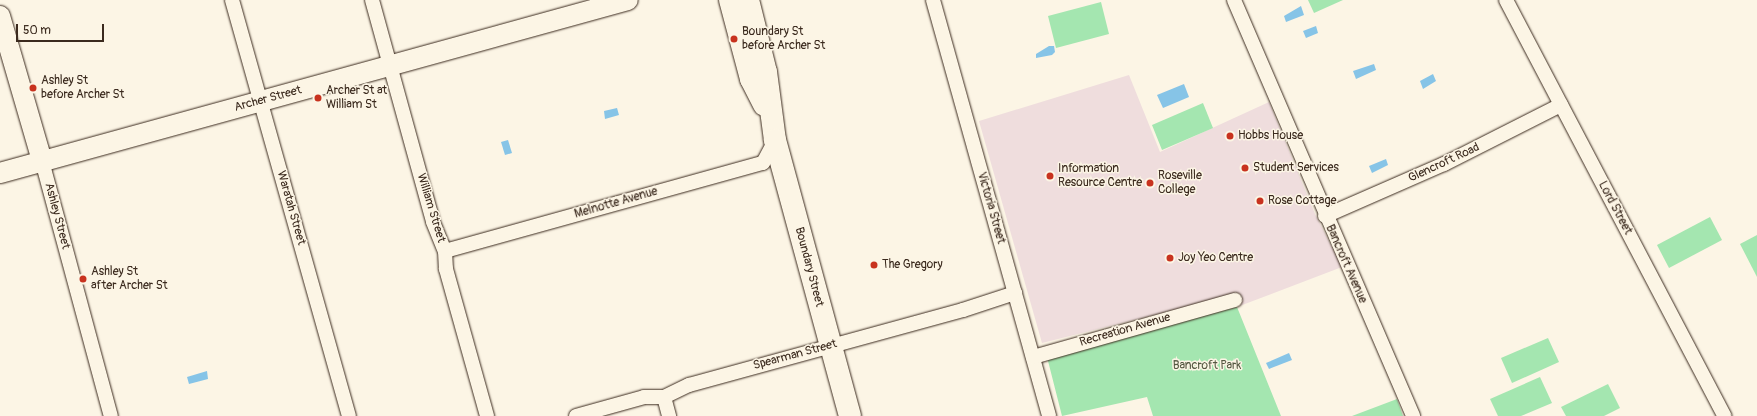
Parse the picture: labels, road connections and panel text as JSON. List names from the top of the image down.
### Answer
{
  "streets": {
    "highway": ["Boundary Street"],
    "main road": ["Archer Street", "Ashley Street"],
    "street": [
      "Glencroft Road",
      "Melnotte Avenue",
      "Waratah Street",
      "William Street",
      "Victoria Street",
      "Lord Street",
      "Bancroft Avenue",
      "Recreation Avenue",
      "Spearman Street"
    ]
  },
  "crossings": [
    ["Archer Street", "Waratah Street"],
    ["Archer Street", "William Street"],
    ["Archer Street", "Ashley Street"],
    ["Glencroft Road", "Lord Street"],
    ["Glencroft Road", "Bancroft Avenue"],
    ["Melnotte Avenue", "William Street"],
    ["Melnotte Avenue", "Boundary Street"],
    ["Victoria Street", "Recreation Avenue"],
    ["Victoria Street", "Spearman Street"],
    ["Boundary Street", "Spearman Street"]
  ],
  "parks": ["Bancroft Park"],
  "places": [
    "Boundary St before Archer St",
    "Ashley St before Archer St",
    "Archer St at William St",
    "Hobbs House",
    "Student Services",
    "Information Resource Centre",
    "Roseville College",
    "Rose Cottage",
    "Joy Yeo Centre",
    "The Gregory",
    "Ashley St after Archer St"
  ],
  "scale_bar": "50 m"
}
